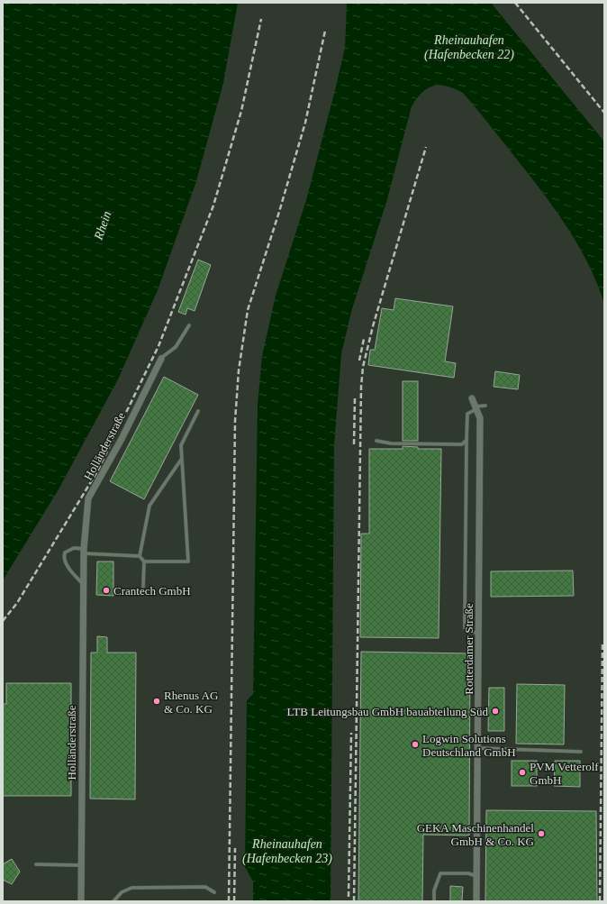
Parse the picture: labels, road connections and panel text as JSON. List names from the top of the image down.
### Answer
{
  "streets": {
    "street": ["Holländerstraße", "Rotterdamer Straße"]
  },
  "water": ["Rheinauhafen (Hafenbecken 22)", "Rhein", "Rheinauhafen (Hafenbecken 23)"],
  "places": [
    "Crantech GmbH",
    "Rhenus AG & Co. KG",
    "LTB Leitungsbau GmbH bauabteilung Süd",
    "Logwin Solutions Deutschland GmbH",
    "PVM Vetterolf GmbH",
    "GEKA Maschinenhandel GmbH & Co. KG"
  ]
}
